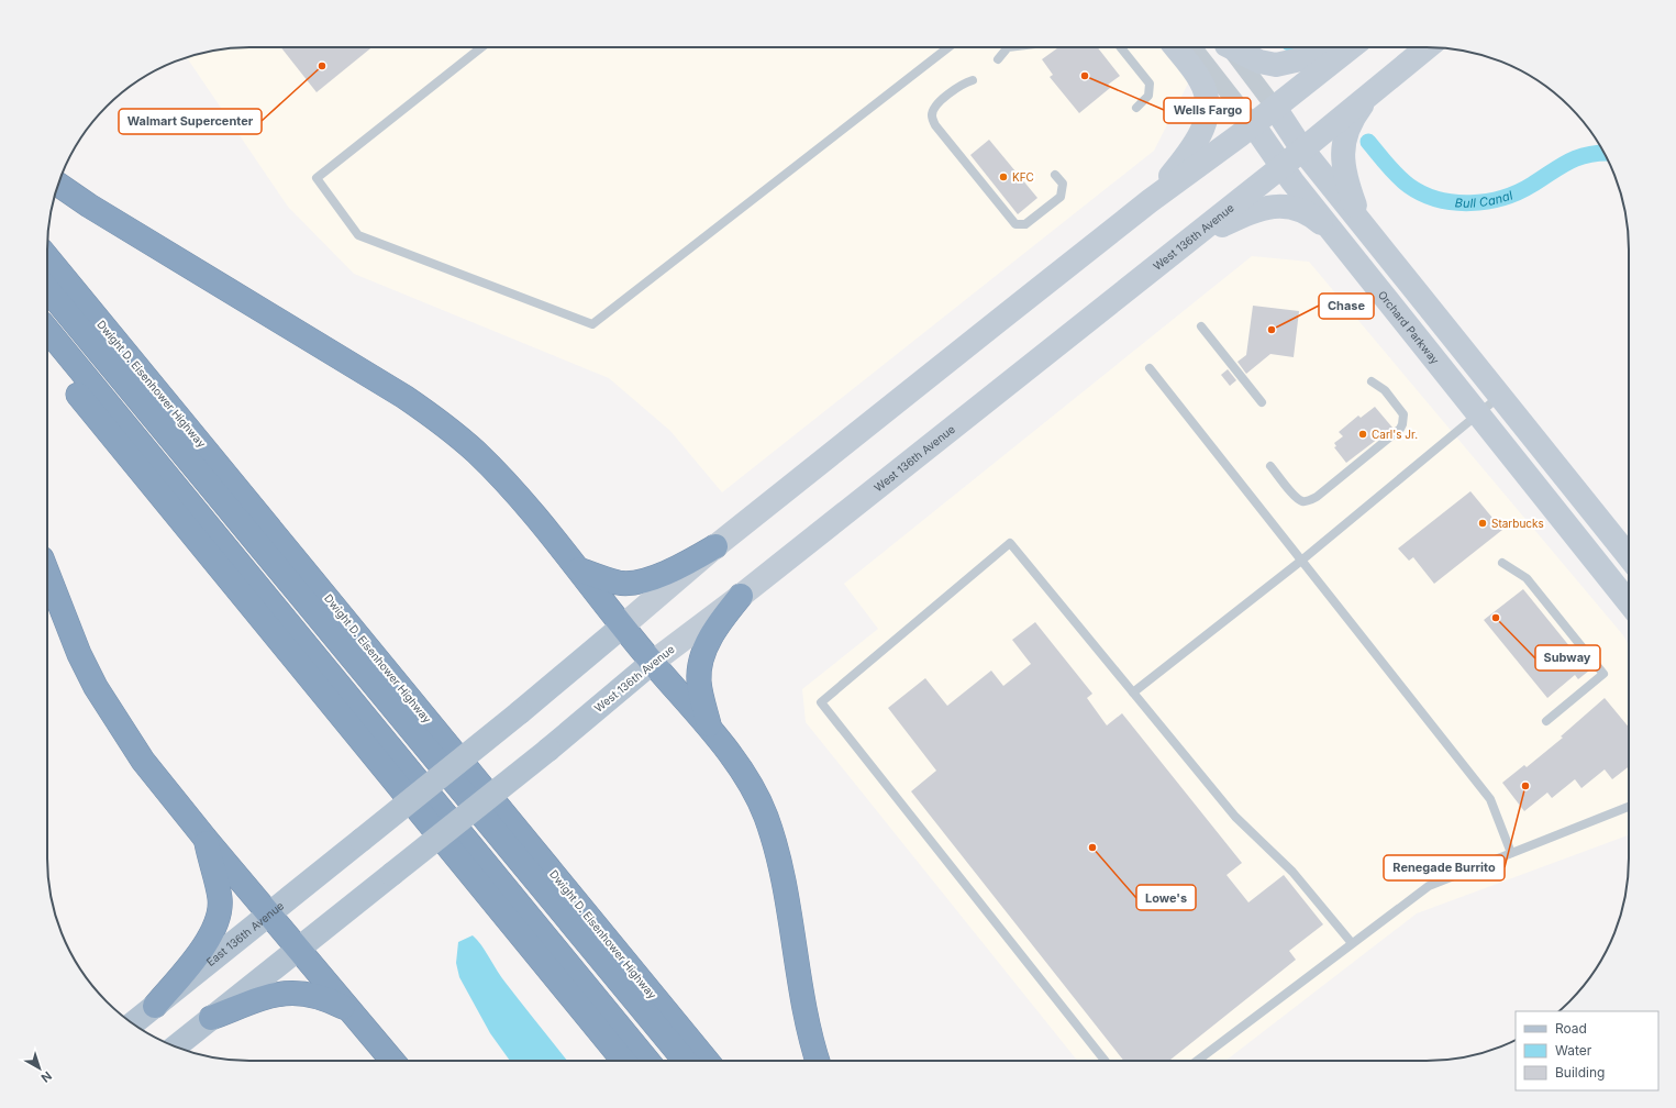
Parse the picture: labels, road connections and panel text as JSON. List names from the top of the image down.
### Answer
{
  "streets": {
    "highway": ["Dwight D. Eisenhower Highway"],
    "main road": ["West 136th Avenue", "Orchard Parkway", "East 136th Avenue"]
  },
  "crossings": [
    ["West 136th Avenue", "Orchard Parkway"]
  ],
  "water": ["Bull Canal"],
  "places": [
    "Walmart Supercenter",
    "Wells Fargo",
    "KFC",
    "Chase",
    "Carl's Jr.",
    "Starbucks",
    "Subway",
    "Renegade Burrito",
    "Lowe's"
  ],
  "legend": ["Road", "Water", "Building"],
  "north": "bottom right"
}
